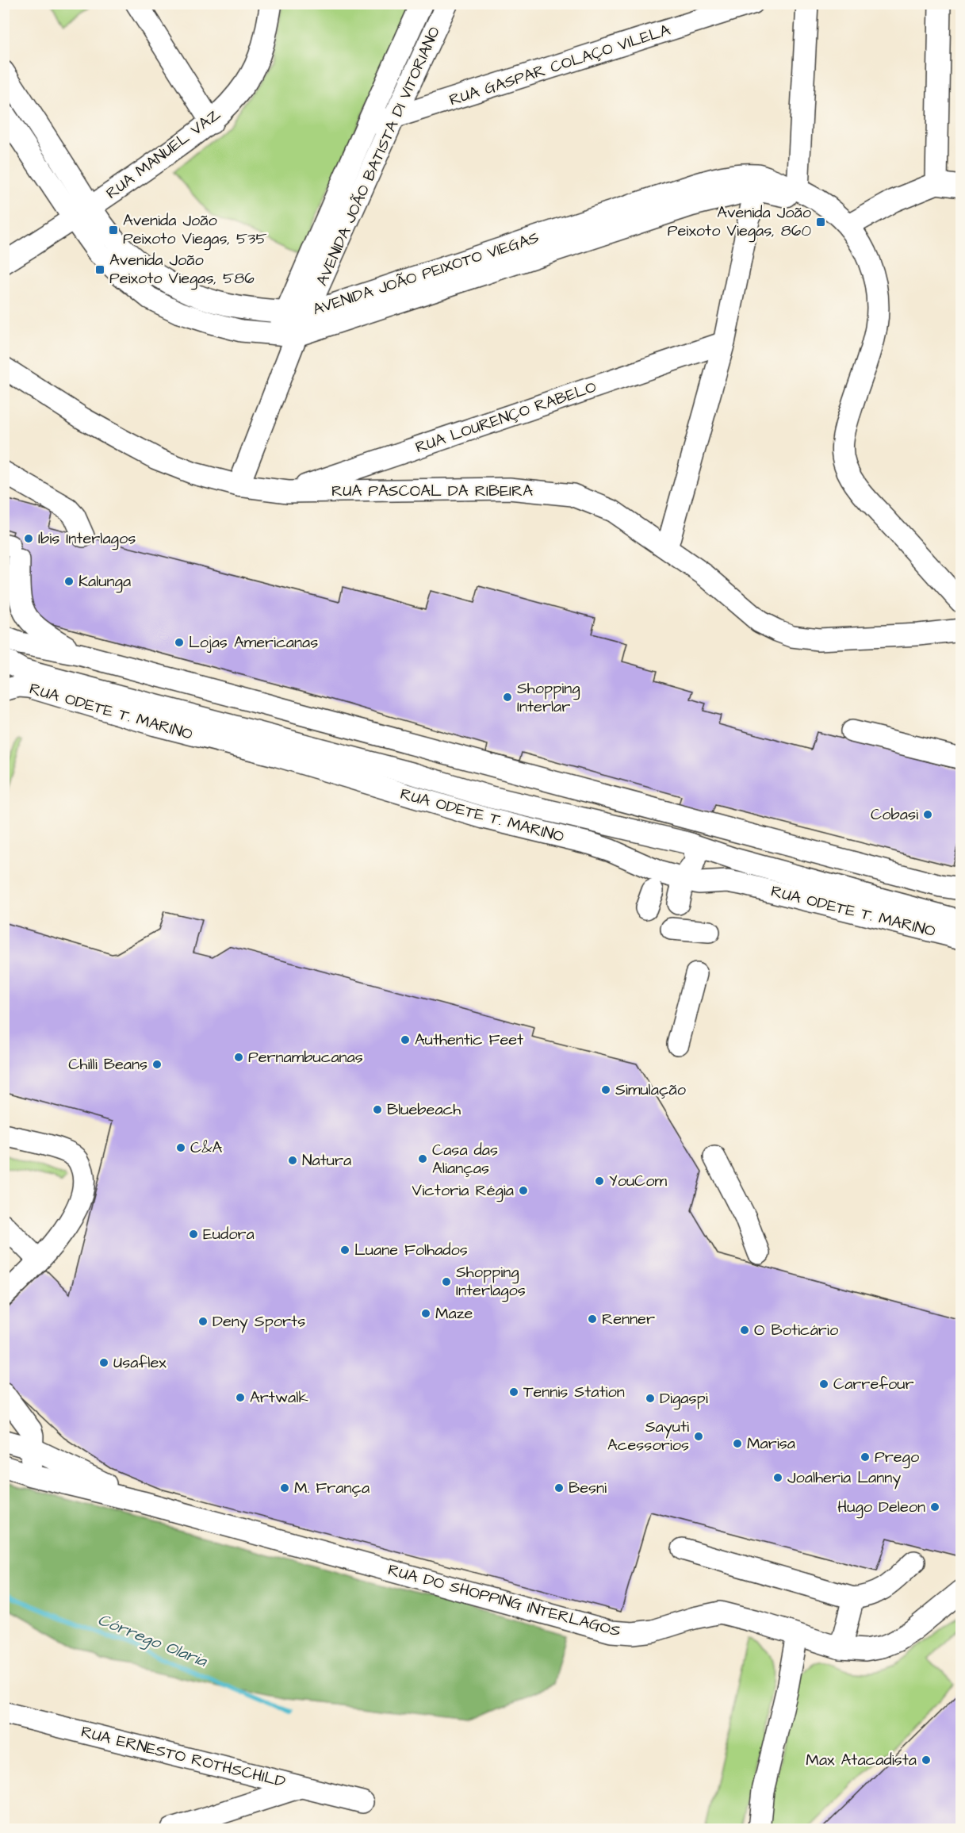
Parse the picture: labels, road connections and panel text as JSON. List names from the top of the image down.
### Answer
{
  "streets": {
    "street": [
      "RUA GASPAR COLAÇO VILELA",
      "RUA MANUEL VAZ",
      "AVENIDA JOÃO BATISTA DI VITORIANO",
      "AVENIDA JOÃO PEIXOTO VIEGAS",
      "RUA LOURENÇO RABELO",
      "RUA PASCOAL DA RIBEIRA",
      "RUA ODETE T. MARINO",
      "RUA DO SHOPPING INTERLAGOS",
      "RUA ERNESTO ROTHSCHILD"
    ]
  },
  "crossings": [
    ["RUA GASPAR COLAÇO VILELA", "AVENIDA JOÃO BATISTA DI VITORIANO"],
    ["RUA MANUEL VAZ", "AVENIDA JOÃO PEIXOTO VIEGAS"],
    ["AVENIDA JOÃO BATISTA DI VITORIANO", "AVENIDA JOÃO PEIXOTO VIEGAS"],
    ["AVENIDA JOÃO BATISTA DI VITORIANO", "RUA PASCOAL DA RIBEIRA"],
    ["RUA LOURENÇO RABELO", "RUA PASCOAL DA RIBEIRA"]
  ],
  "water": ["Córrego Olaria"],
  "places": {
    "transit": ["Avenida João Peixoto Viegas, 860", "Avenida João Peixoto Viegas, 535", "Avenida João Peixoto Viegas, 586"],
    "other": [
      "Ibis Interlagos",
      "Kalunga",
      "Lojas Americanas",
      "Shopping Interlar",
      "Cobasi",
      "Authentic Feet",
      "Pernambucanas",
      "Chilli Beans",
      "Simulação",
      "Bluebeach",
      "C&A",
      "Casa das Alianças",
      "Natura",
      "YouCom",
      "Victoria Régia",
      "Eudora",
      "Luane Folhados",
      "Shopping Interlagos",
      "Maze",
      "Renner",
      "Deny Sports",
      "O Boticário",
      "Usaflex",
      "Carrefour",
      "Tennis Station",
      "Artwalk",
      "Digaspi",
      "Sayuti Acessorios",
      "Marisa",
      "Prego",
      "Joalheria Lanny",
      "M. França",
      "Besni",
      "Hugo Deleon",
      "Max Atacadista"
    ]
  }
}
